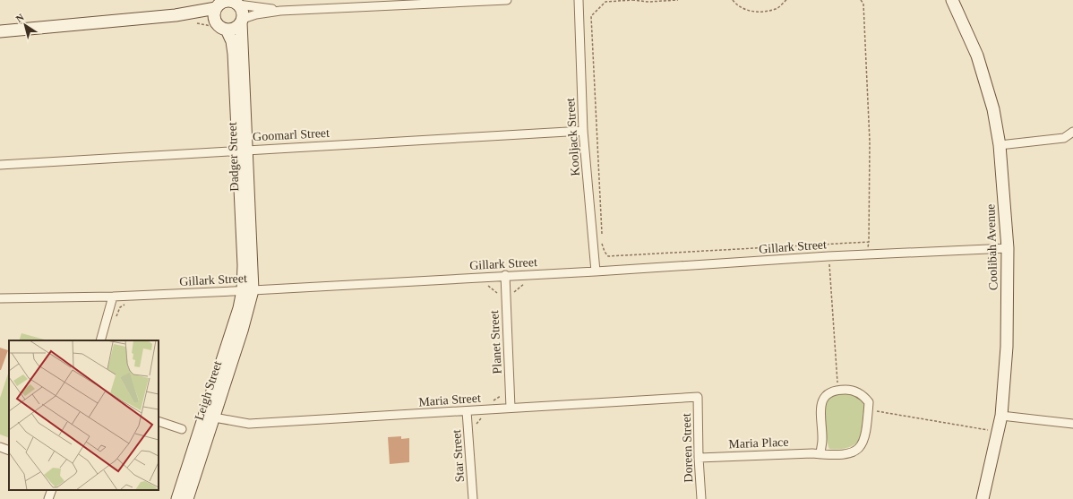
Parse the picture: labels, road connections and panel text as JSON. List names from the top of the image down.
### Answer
{
  "streets": {
    "street": [
      "Goomarl Street",
      "Kooljack Street",
      "Dadger Street",
      "Gillark Street",
      "Coolibah Avenue",
      "Planet Street",
      "Leigh Street",
      "Maria Street",
      "Maria Place",
      "Doreen Street",
      "Star Street"
    ]
  },
  "crossings": [
    ["Goomarl Street", "Kooljack Street"],
    ["Goomarl Street", "Dadger Street"],
    ["Kooljack Street", "Gillark Street"],
    ["Dadger Street", "Gillark Street"],
    ["Dadger Street", "Leigh Street"],
    ["Gillark Street", "Coolibah Avenue"],
    ["Gillark Street", "Planet Street"],
    ["Gillark Street", "Leigh Street"],
    ["Planet Street", "Maria Street"],
    ["Leigh Street", "Maria Street"],
    ["Maria Street", "Doreen Street"],
    ["Maria Street", "Star Street"],
    ["Maria Place", "Doreen Street"]
  ],
  "north": "top left"
}
